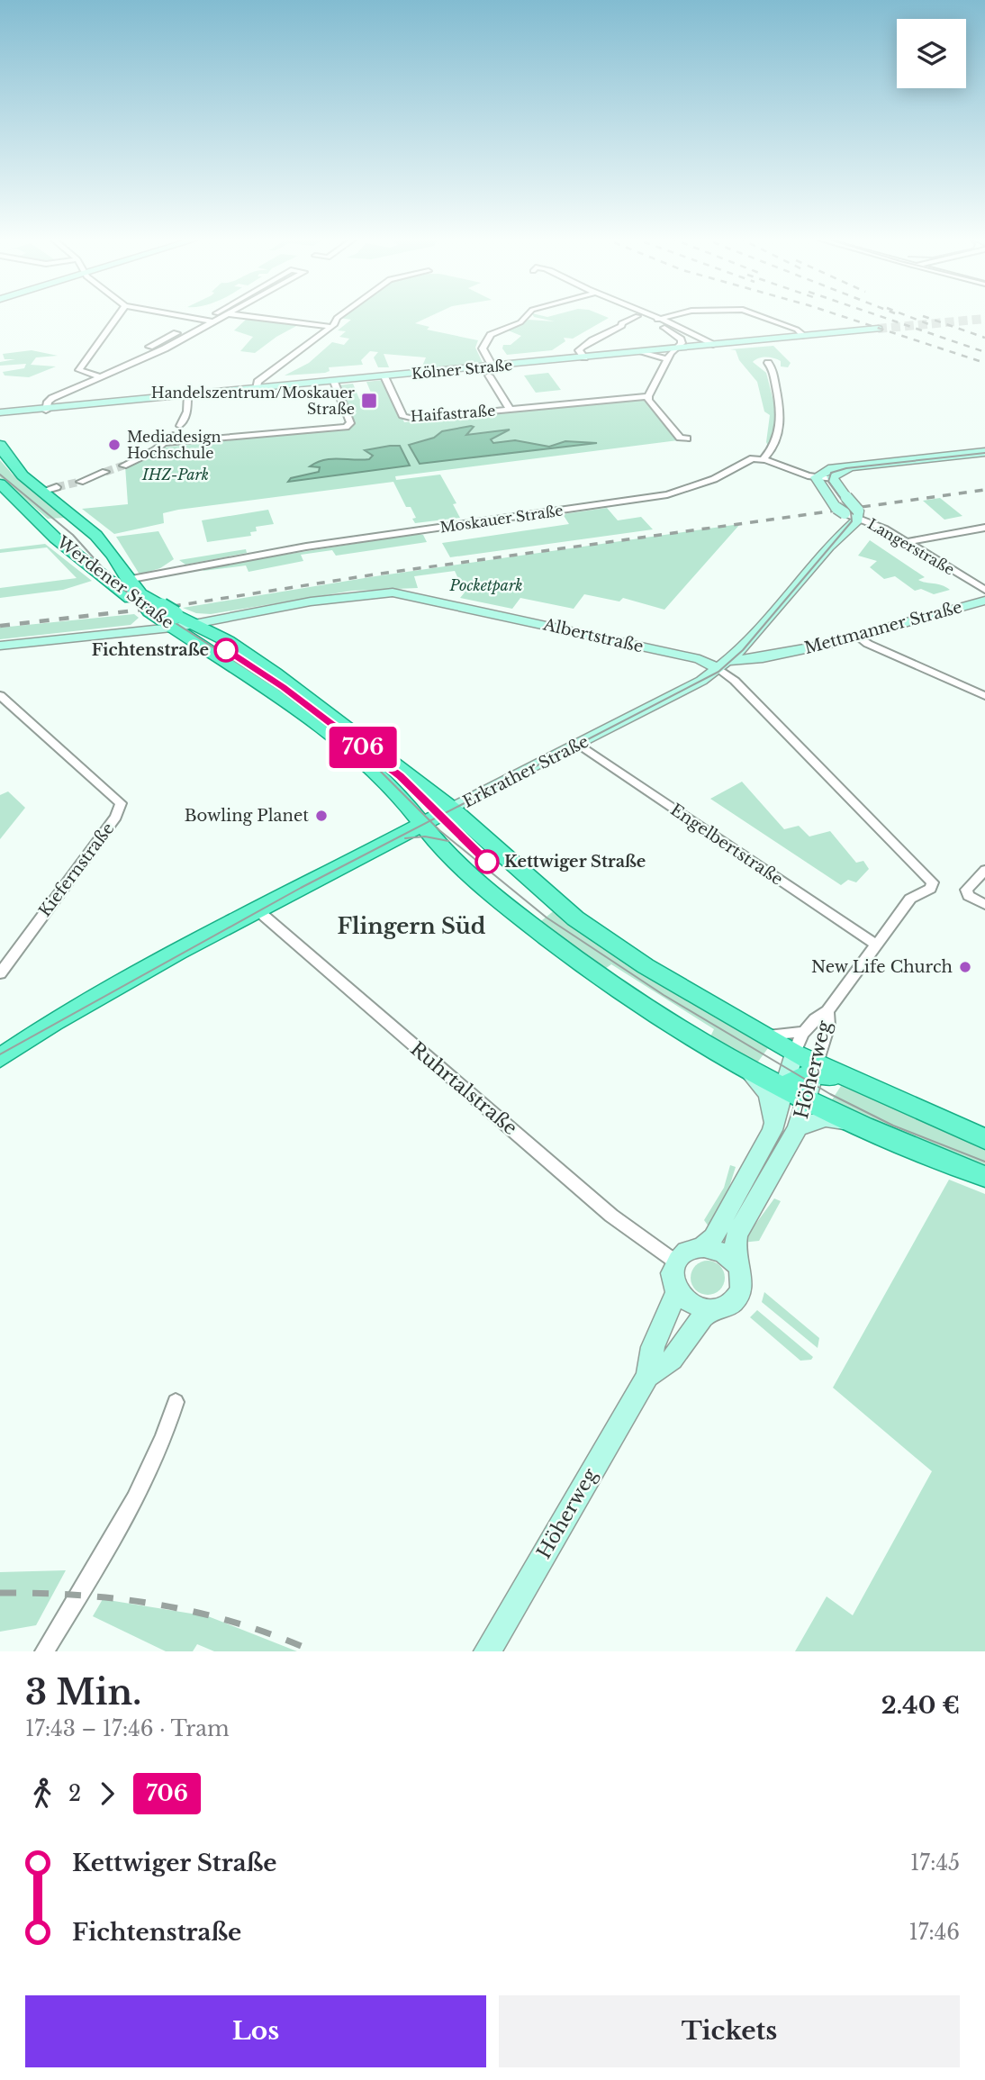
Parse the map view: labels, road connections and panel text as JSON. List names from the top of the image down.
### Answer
{
  "streets": {
    "main road": ["Werdener Straße", "Erkrather Straße"],
    "street": [
      "Kölner Straße",
      "Haifastraße",
      "Moskauer Straße",
      "Langerstraße",
      "Mettmanner Straße",
      "Albertstraße",
      "Engelbertstraße",
      "Kiefernstraße",
      "Höherweg",
      "Ruhrtalstraße"
    ]
  },
  "crossings": [
    ["Kölner Straße", "Haifastraße"],
    ["Moskauer Straße", "Werdener Straße"],
    ["Langerstraße", "Erkrather Straße"],
    ["Werdener Straße", "Albertstraße"],
    ["Werdener Straße", "Erkrather Straße"],
    ["Mettmanner Straße", "Albertstraße"],
    ["Mettmanner Straße", "Erkrather Straße"],
    ["Albertstraße", "Erkrather Straße"],
    ["Albertstraße", "Höherweg"],
    ["Erkrather Straße", "Engelbertstraße"],
    ["Erkrather Straße", "Ruhrtalstraße"],
    ["Engelbertstraße", "Höherweg"],
    ["Höherweg", "Ruhrtalstraße"]
  ],
  "districts": ["Flingern Süd"],
  "parks": ["IHZ-Park", "Pocketpark"],
  "places": {
    "transit": ["Handelszentrum/Moskauer Straße"],
    "other": [
      "Mediadesign Hochschule",
      "Fichtenstraße",
      "Bowling Planet",
      "Kettwiger Straße",
      "New Life Church"
    ]
  },
  "lines": ["tram line 706"],
  "page": {
    "on_map": "706",
    "heading": ["3 Min.", "17:43 – 17:46 · Tram", "2.40 €"],
    "legs": ["2", "706"],
    "list": [
      {
        "name": "Kettwiger Straße",
        "value": "17:45"
      },
      {
        "name": "Fichtenstraße",
        "value": "17:46"
      }
    ],
    "buttons": ["Los", "Tickets"]
  }
}
